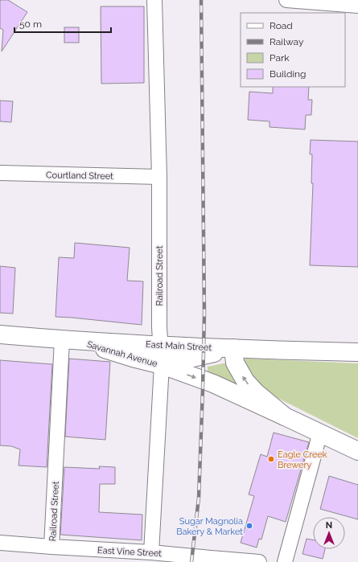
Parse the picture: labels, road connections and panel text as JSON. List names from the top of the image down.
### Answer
{
  "streets": {
    "main road": ["East Main Street", "Savannah Avenue"],
    "street": ["Courtland Street", "Railroad Street", "East Vine Street"]
  },
  "crossings": [
    ["Courtland Street", "Railroad Street"],
    ["Railroad Street", "East Main Street"],
    ["Railroad Street", "Savannah Avenue"],
    ["Railroad Street", "East Vine Street"],
    ["East Main Street", "Savannah Avenue"]
  ],
  "one_way": ["Savannah Avenue"],
  "places": ["Eagle Creek Brewery", "Sugar Magnolia Bakery & Market"],
  "legend": [
    "Road",
    "Railway",
    "Park",
    "Building"
  ],
  "scale_bar": "50 m",
  "north": "top"
}
